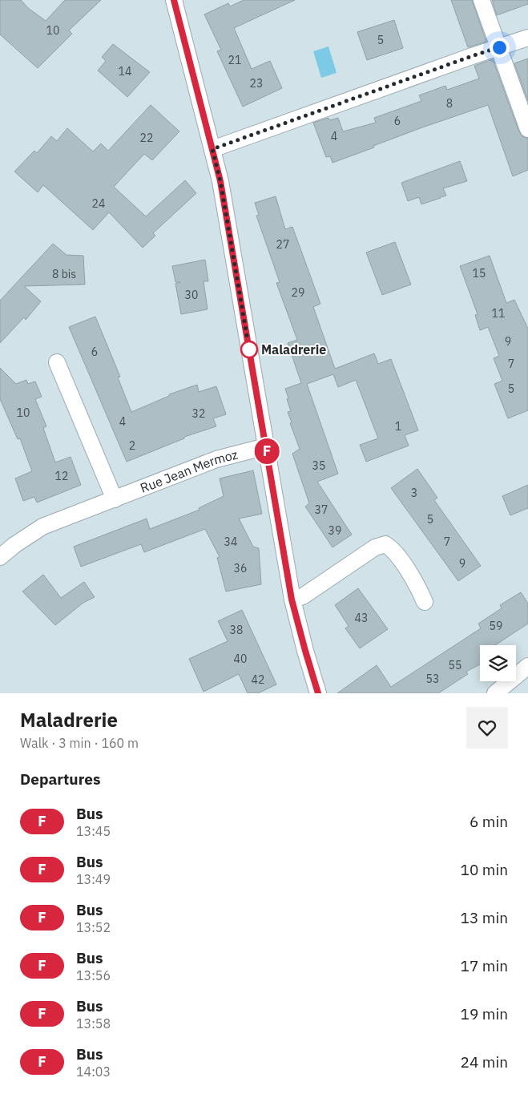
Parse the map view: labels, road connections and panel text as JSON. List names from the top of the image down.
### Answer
{
  "streets": {
    "street": ["Rue Jean Mermoz"]
  },
  "places": ["Maladrerie"],
  "lines": ["bus line F"],
  "house_numbers": [
    "10",
    "5",
    "21",
    "14",
    "23",
    "8",
    "6",
    "4",
    "22",
    "24",
    "27",
    "15",
    "8 bis",
    "29",
    "30",
    "11",
    "9",
    "6",
    "7",
    "5",
    "10",
    "32",
    "4",
    "1",
    "2",
    "35",
    "12",
    "3",
    "37",
    "5",
    "39",
    "34",
    "7",
    "9",
    "36",
    "43",
    "59",
    "38",
    "40",
    "55",
    "53",
    "42"
  ],
  "page": {
    "on_map": "F",
    "heading": [
      ["Maladrerie", "Walk · 3 min · 160 m"],
      "Departures"
    ],
    "list": [
      {
        "mark": "F",
        "name": "Bus",
        "note": "13:45",
        "value": "6 min"
      },
      {
        "mark": "F",
        "name": "Bus",
        "note": "13:49",
        "value": "10 min"
      },
      {
        "mark": "F",
        "name": "Bus",
        "note": "13:52",
        "value": "13 min"
      },
      {
        "mark": "F",
        "name": "Bus",
        "note": "13:56",
        "value": "17 min"
      },
      {
        "mark": "F",
        "name": "Bus",
        "note": "13:58",
        "value": "19 min"
      },
      {
        "mark": "F",
        "name": "Bus",
        "note": "14:03",
        "value": "24 min"
      }
    ]
  }
}
